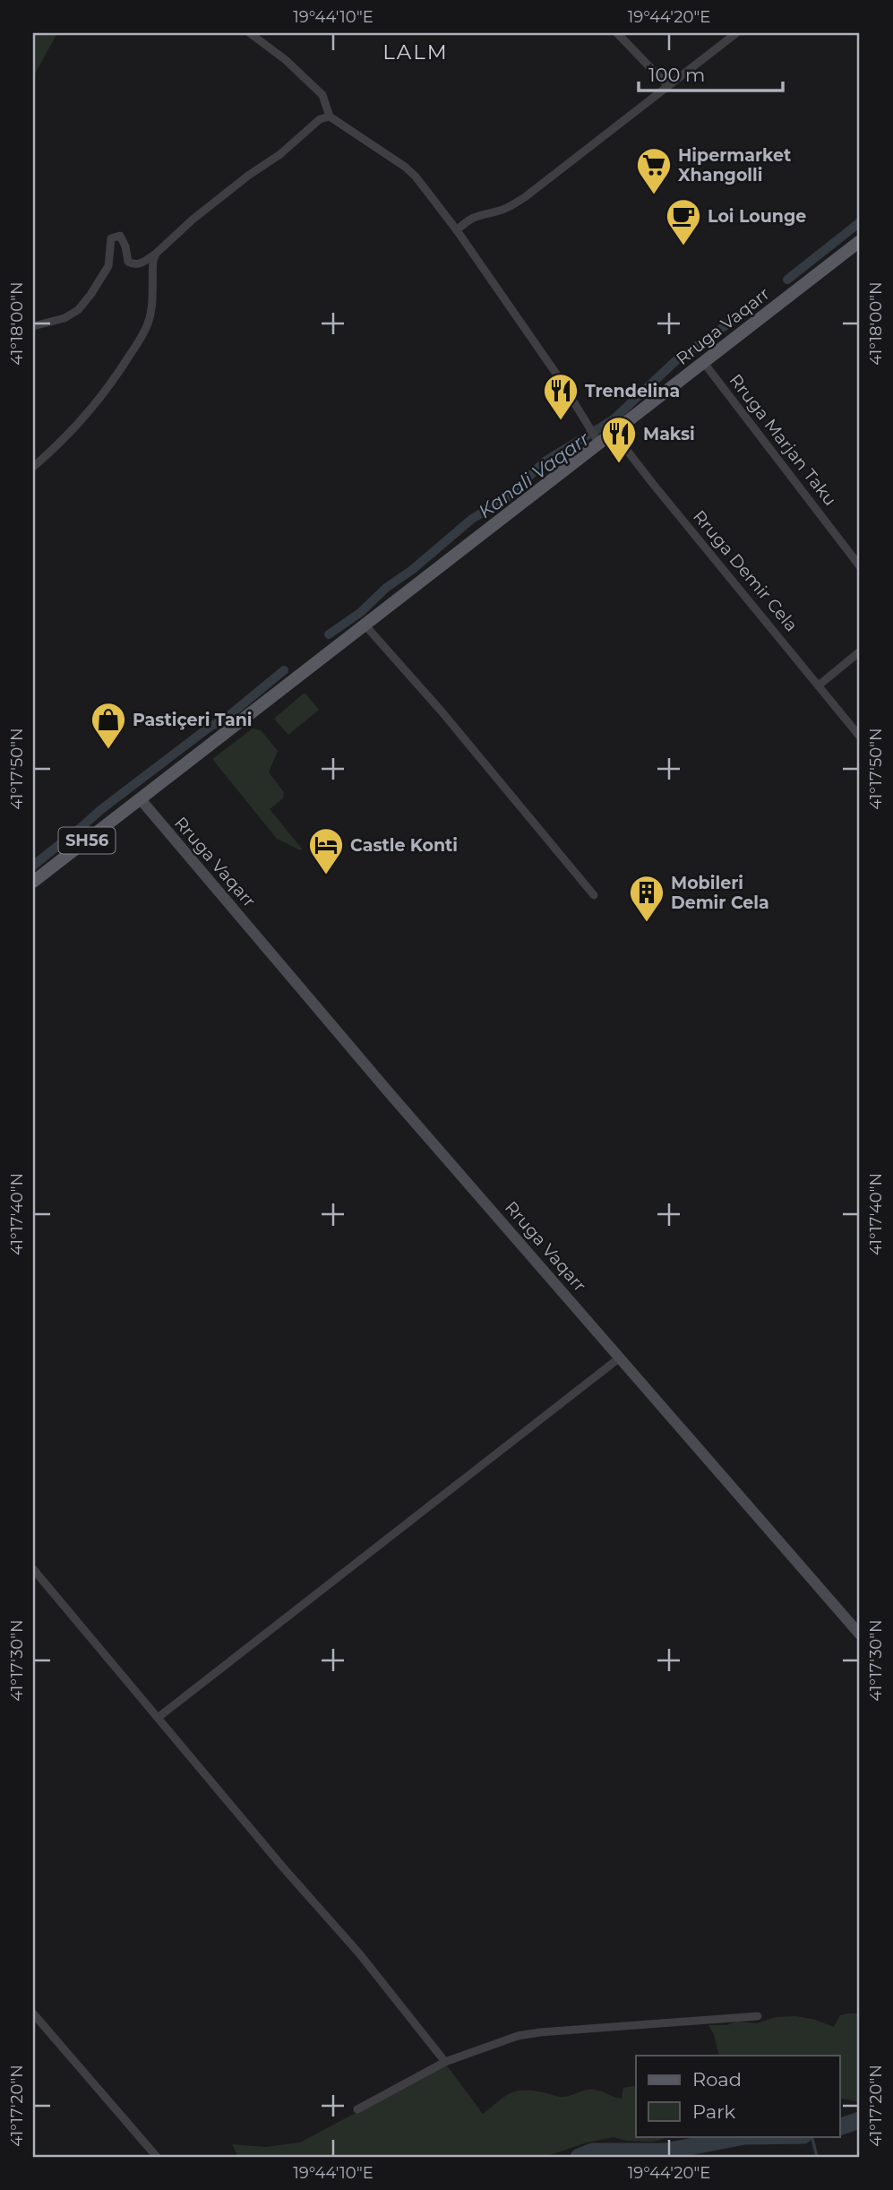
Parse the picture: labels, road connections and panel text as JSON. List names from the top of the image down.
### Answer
{
  "streets": {
    "main road": ["Rruga Vaqarr", "SH56"],
    "street": ["Rruga Marjan Taku", "Rruga Demir Cela"]
  },
  "crossings": [
    ["Rruga Vaqarr", "Rruga Marjan Taku"],
    ["Rruga Vaqarr", "Rruga Demir Cela"],
    ["Rruga Vaqarr", "SH56"]
  ],
  "districts": ["LALM"],
  "water": ["Kanali Vaqarr"],
  "places": {
    "supermarket": ["Hipermarket Xhangolli"],
    "cafe": ["Loi Lounge"],
    "restaurant": ["Trendelina", "Maksi"],
    "shop": ["Pastiçeri Tani"],
    "hotel": ["Castle Konti"],
    "building": ["Mobileri Demir Cela"]
  },
  "legend": ["Road", "Park"],
  "scale_bar": "100 m",
  "coordinates": [
    "19°44'10\"E",
    "19°44'20\"E",
    "41°18'00\"N",
    "41°17'50\"N",
    "41°17'40\"N",
    "41°17'30\"N",
    "41°17'20\"N"
  ]
}
